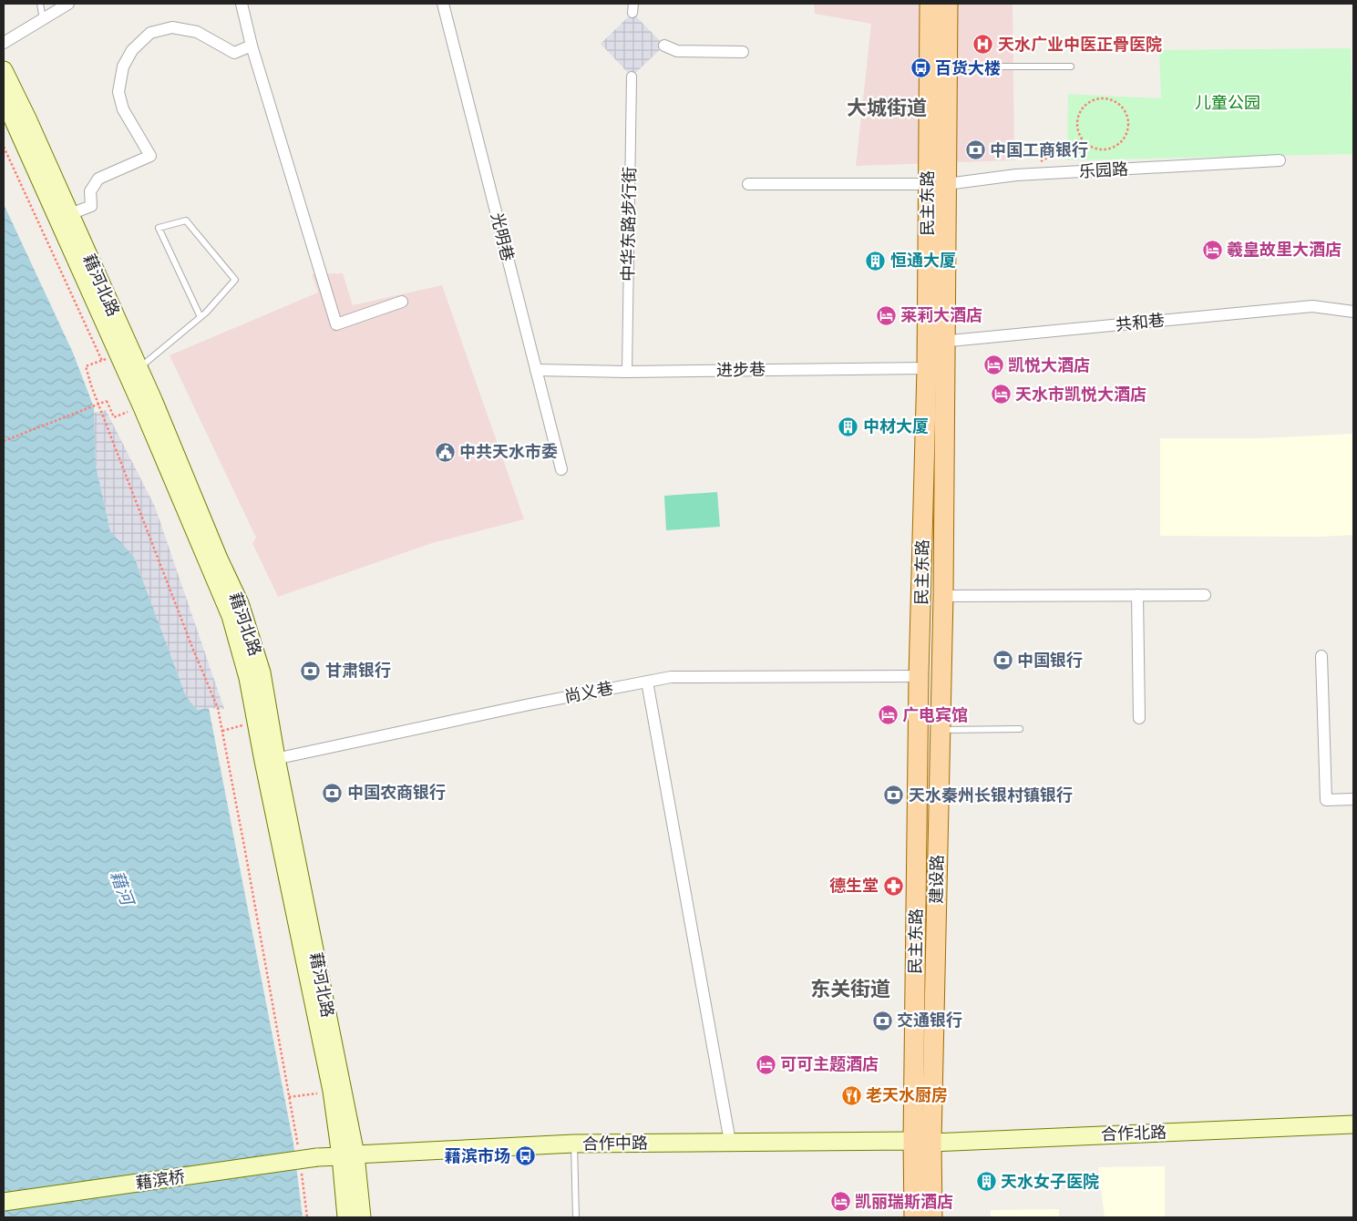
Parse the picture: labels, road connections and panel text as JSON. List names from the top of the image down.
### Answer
{
  "streets": {
    "main road": [
      "民主东路",
      "藉河北路",
      "建设路",
      "合作北路",
      "合作中路",
      "藉滨桥"
    ],
    "street": [
      "乐园路",
      "中华东路步行街",
      "光明巷",
      "共和巷",
      "进步巷",
      "尚义巷"
    ]
  },
  "crossings": [
    ["乐园路", "民主东路"],
    ["民主东路", "共和巷"],
    ["民主东路", "进步巷"],
    ["民主东路", "尚义巷"],
    ["民主东路", "建设路"],
    ["民主东路", "合作北路"],
    ["民主东路", "合作中路"],
    ["中华东路步行街", "进步巷"],
    ["光明巷", "进步巷"],
    ["藉河北路", "尚义巷"],
    ["藉河北路", "合作中路"],
    ["建设路", "合作北路"],
    ["建设路", "合作中路"],
    ["合作北路", "合作中路"],
    ["合作中路", "藉滨桥"]
  ],
  "districts": ["大城街道", "东关街道"],
  "water": ["藉河"],
  "parks": ["儿童公园"],
  "places": {
    "hospital": ["天水广业中医正骨医院"],
    "bus stop": ["百货大楼", "藉滨市场"],
    "bank": [
      "中国工商银行",
      "中国银行",
      "甘肃银行",
      "中国农商银行",
      "天水秦州长银村镇银行",
      "交通银行"
    ],
    "hotel": [
      "羲皇故里大酒店",
      "莱莉大酒店",
      "凯悦大酒店",
      "天水市凯悦大酒店",
      "广电宾馆",
      "可可主题酒店",
      "凯丽瑞斯酒店"
    ],
    "building": ["恒通大厦", "中材大厦", "天水女子医院"],
    "public building": ["中共天水市委"],
    "pharmacy": ["德生堂"],
    "restaurant": ["老天水厨房"]
  }
}
